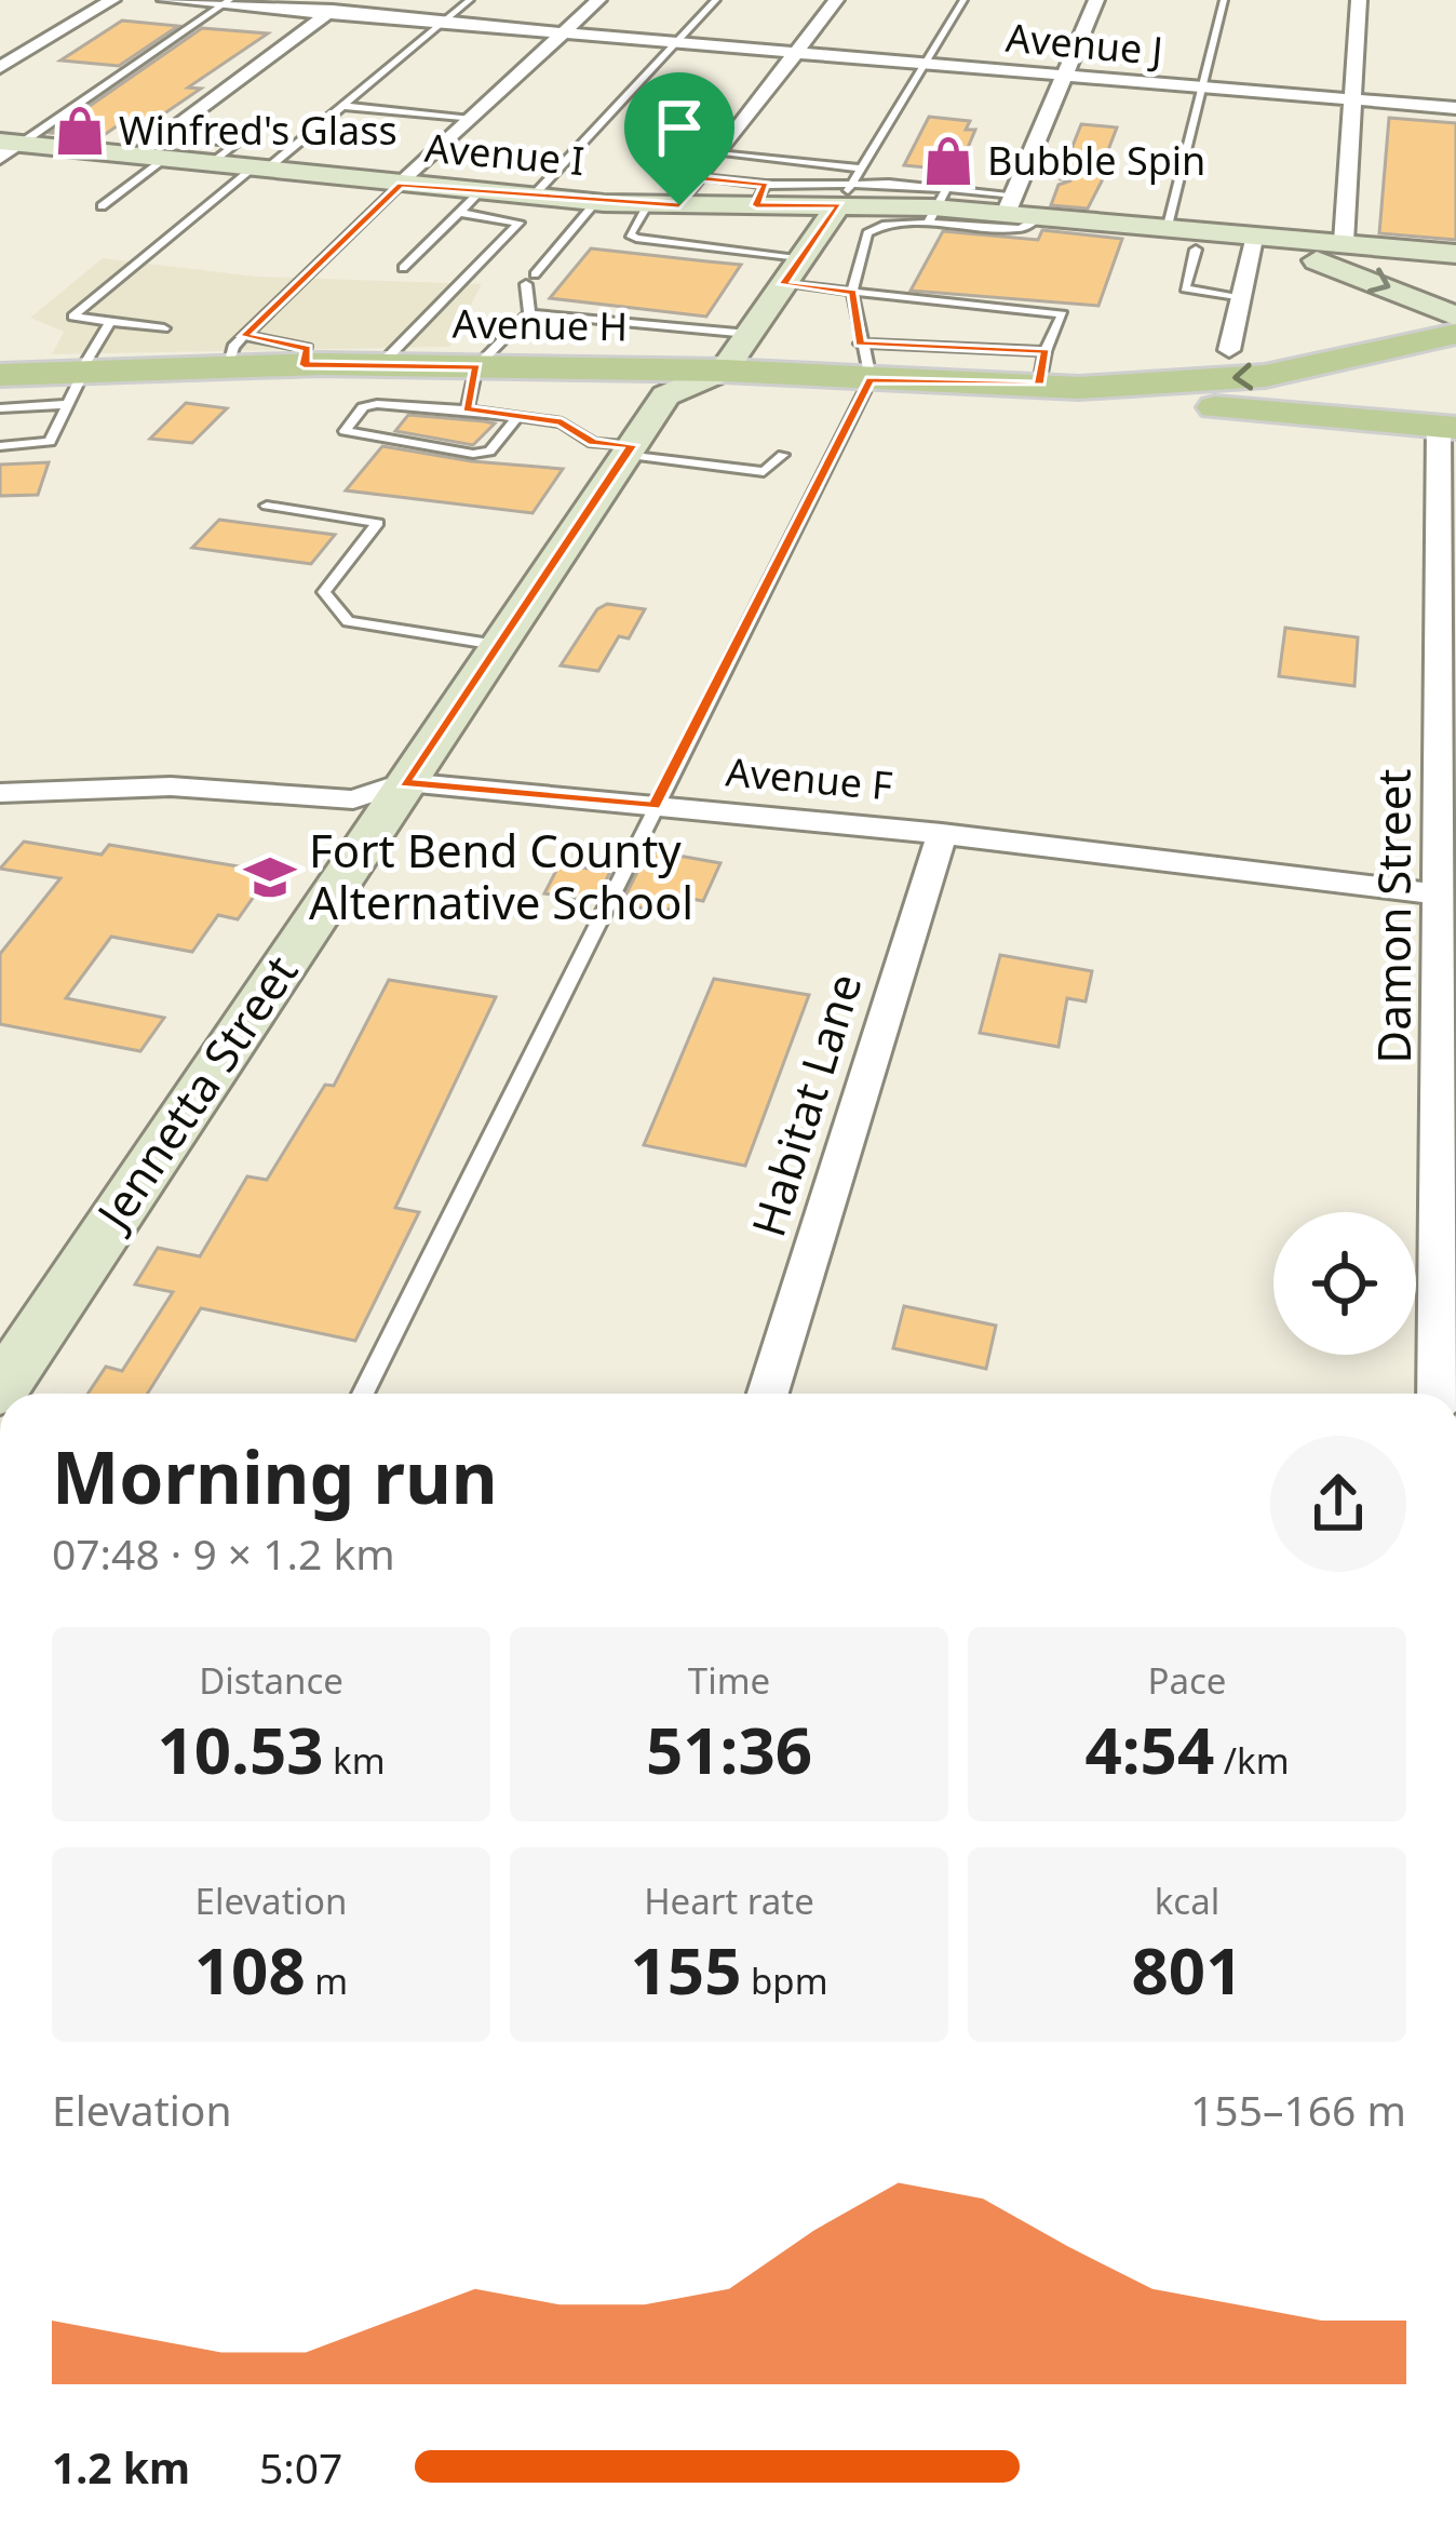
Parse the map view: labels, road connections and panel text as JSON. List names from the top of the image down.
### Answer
{
  "streets": {
    "main road": ["Avenue I", "Avenue H", "Jennetta Street"],
    "street": [
      "Avenue J",
      "Avenue F",
      "Damon Street",
      "Habitat Lane"
    ]
  },
  "crossings": [
    ["Avenue H", "Damon Street"],
    ["Avenue H", "Jennetta Street"],
    ["Avenue F", "Damon Street"],
    ["Avenue F", "Jennetta Street"],
    ["Avenue F", "Habitat Lane"]
  ],
  "places": {
    "shop": ["Winfred's Glass", "Bubble Spin"],
    "school or university": ["Fort Bend County Alternative School"]
  },
  "page": {
    "heading": ["Morning run", "07:48 · 9 × 1.2 km"],
    "stats": [
      ["Distance", "10.53 km"],
      ["Time", "51:36"],
      ["Pace", "4:54 /km"],
      ["Elevation", "108 m"],
      ["Heart rate", "155 bpm"],
      ["kcal", "801"]
    ],
    "chart": ["Elevation", "155–166 m"],
    "list": [
      {
        "name": "1.2 km",
        "note": "5:07"
      }
    ]
  }
}
